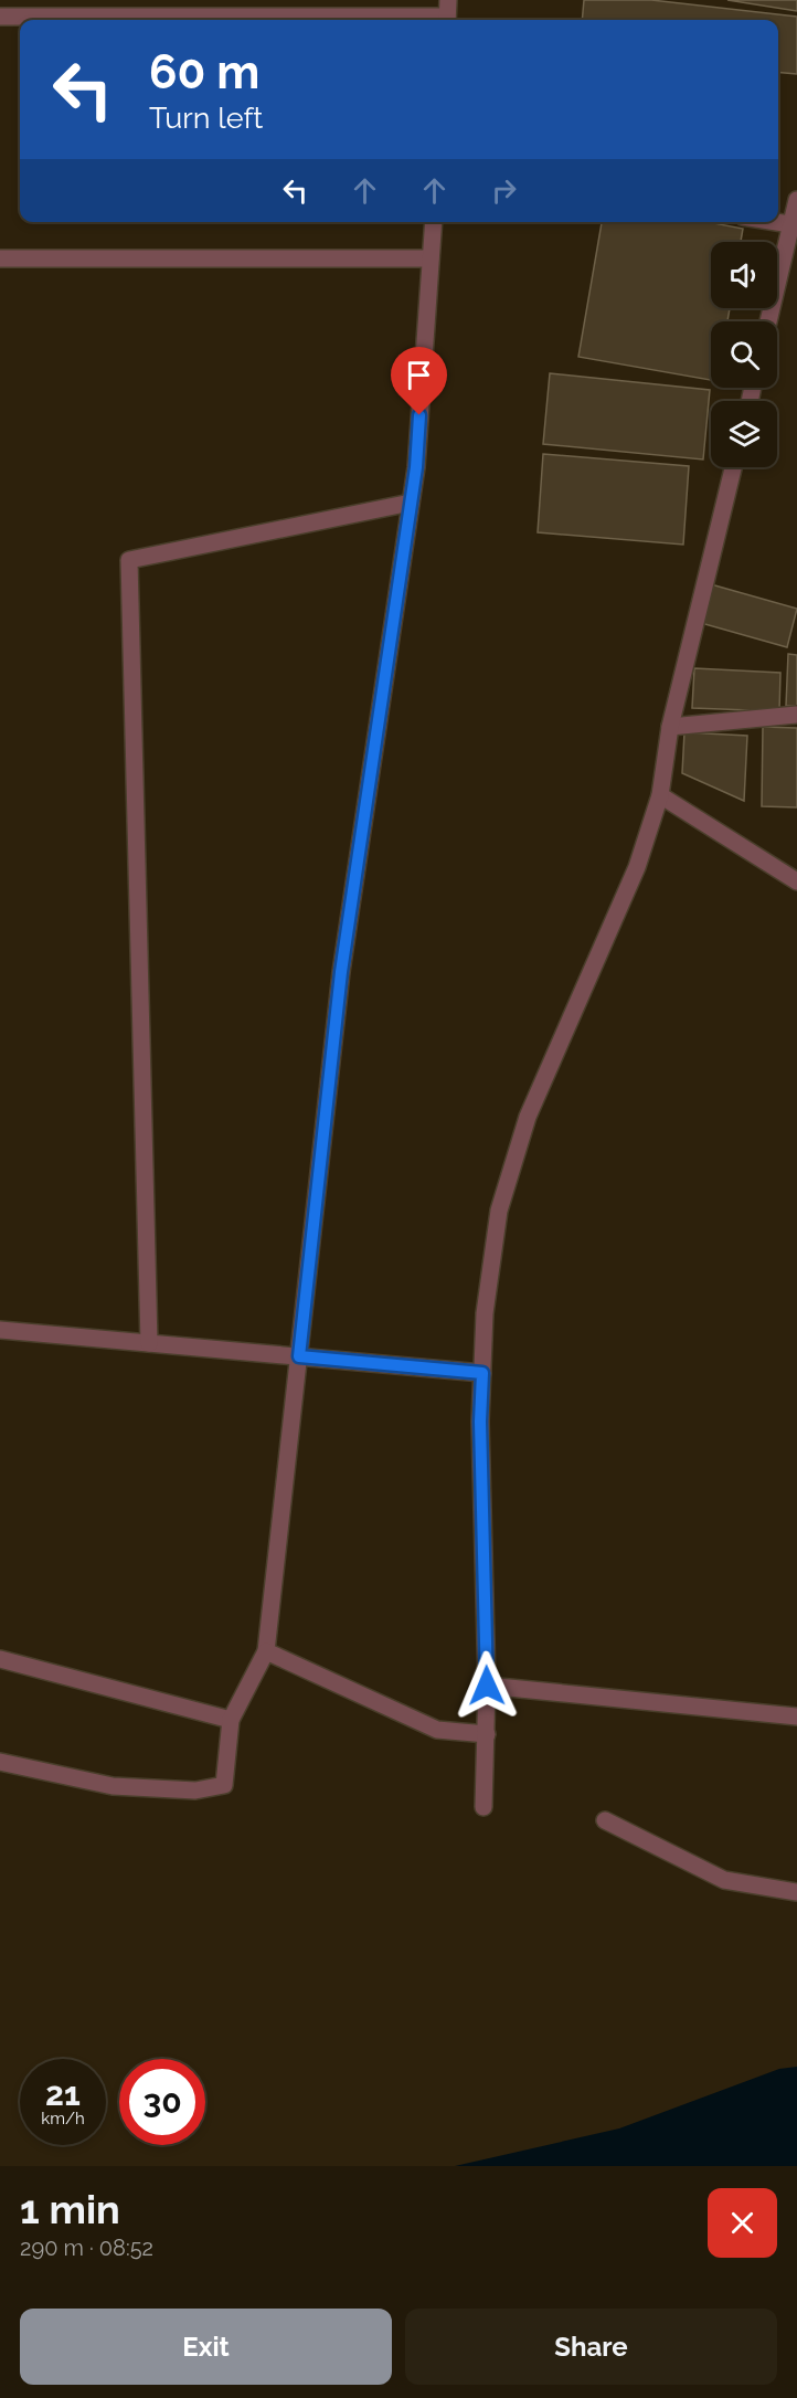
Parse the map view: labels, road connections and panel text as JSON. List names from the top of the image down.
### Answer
{
  "page": {
    "turn": ["60 m", "Turn left"],
    "speed": "21 km/h",
    "limit": "30",
    "heading": ["1 min", "290 m · 08:52"],
    "buttons": ["Exit", "Share"]
  }
}
